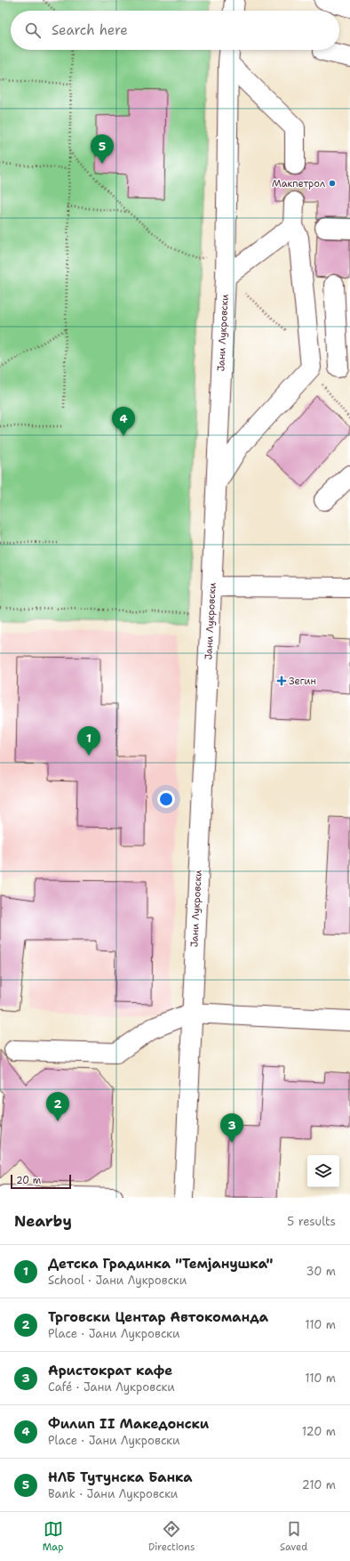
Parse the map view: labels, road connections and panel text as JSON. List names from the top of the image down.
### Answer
{
  "streets": {
    "street": ["Јани Лукровски"]
  },
  "places": {
    "other": ["Макпетрол"],
    "health": ["Зегин"]
  },
  "scale_bar": "20 m",
  "page": {
    "search": "Search here",
    "pins": [
      "5",
      "4",
      "1",
      "2",
      "3"
    ],
    "scale": "20 m",
    "heading": ["Nearby", "5 results"],
    "list": [
      {
        "mark": "1",
        "name": "Детска Градинка \"Темјанушка\"",
        "note": "School · Јани Лукровски",
        "value": "30 m"
      },
      {
        "mark": "2",
        "name": "Трговски Центар Автокоманда",
        "note": "Place · Јани Лукровски",
        "value": "110 m"
      },
      {
        "mark": "3",
        "name": "Аристократ кафе",
        "note": "Café · Јани Лукровски",
        "value": "110 m"
      },
      {
        "mark": "4",
        "name": "Филип II Македонски",
        "note": "Place · Јани Лукровски",
        "value": "120 m"
      },
      {
        "mark": "5",
        "name": "НЛБ Тутунска Банка",
        "note": "Bank · Јани Лукровски",
        "value": "210 m"
      }
    ],
    "nav": ["Map", "Directions", "Saved"]
  }
}
